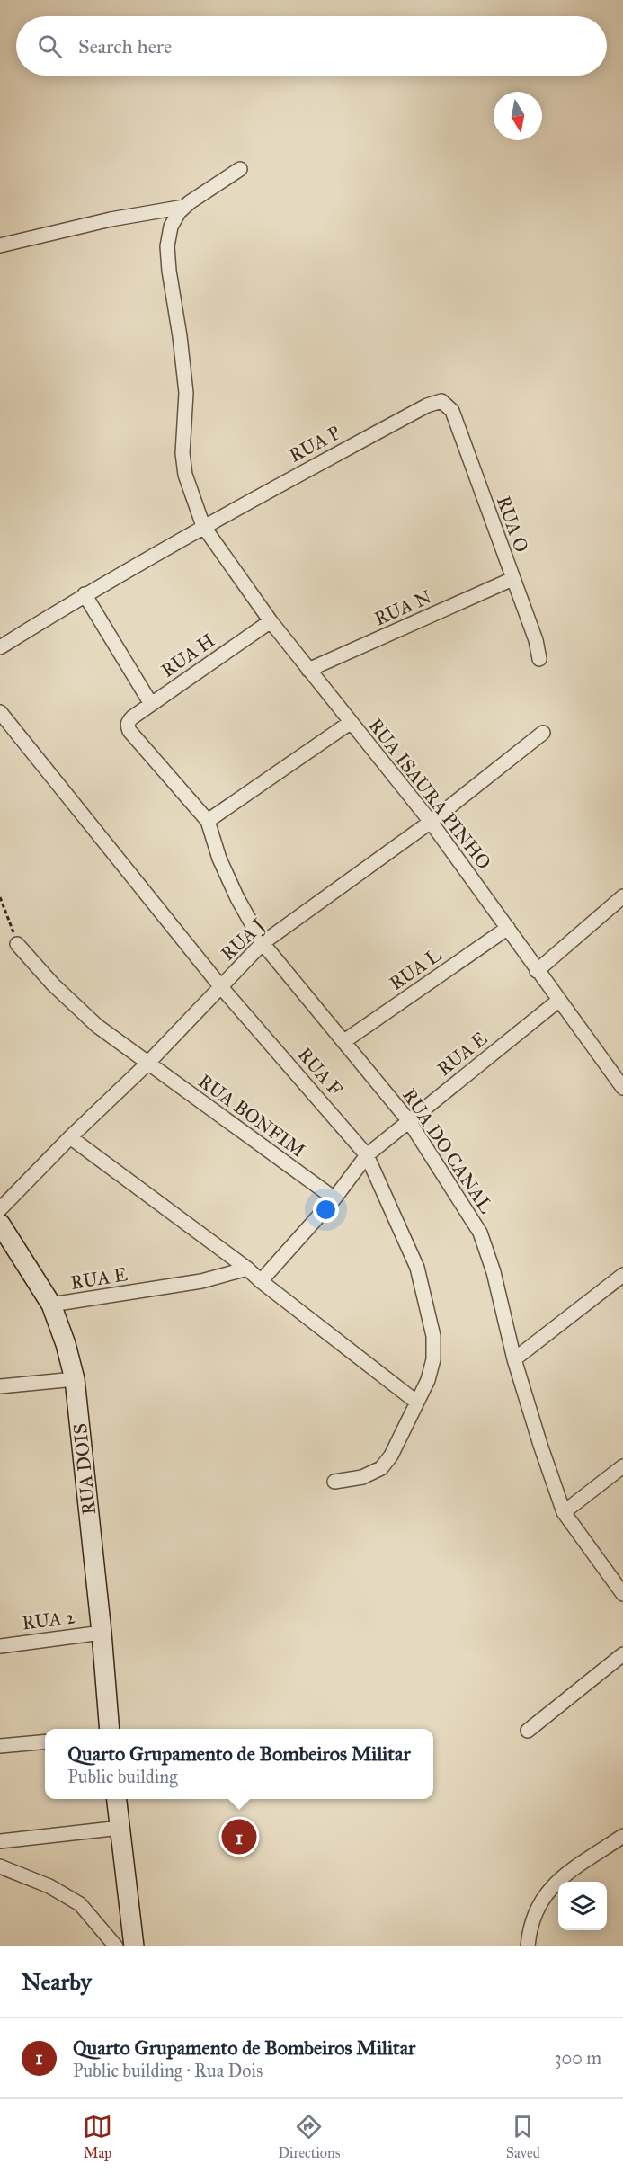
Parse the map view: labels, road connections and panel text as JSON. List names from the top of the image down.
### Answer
{
  "streets": {
    "street": [
      "RUA P",
      "RUA O",
      "RUA N",
      "RUA H",
      "RUA ISAURA PINHO",
      "RUA J",
      "RUA L",
      "RUA E",
      "RUA F",
      "RUA BONFIM",
      "RUA DO CANAL",
      "RUA DOIS",
      "RUA 2"
    ]
  },
  "crossings": [
    ["RUA P", "RUA O"],
    ["RUA P", "RUA ISAURA PINHO"],
    ["RUA O", "RUA N"],
    ["RUA N", "RUA ISAURA PINHO"],
    ["RUA H", "RUA ISAURA PINHO"],
    ["RUA H", "RUA DO CANAL"],
    ["RUA ISAURA PINHO", "RUA J"],
    ["RUA ISAURA PINHO", "RUA L"],
    ["RUA ISAURA PINHO", "RUA E"],
    ["RUA J", "RUA F"],
    ["RUA J", "RUA BONFIM"],
    ["RUA J", "RUA DO CANAL"],
    ["RUA L", "RUA DO CANAL"],
    ["RUA E", "RUA F"],
    ["RUA E", "RUA BONFIM"],
    ["RUA E", "RUA DO CANAL"],
    ["RUA E", "RUA DOIS"],
    ["RUA DOIS", "RUA 2"]
  ],
  "north": "bottom",
  "page": {
    "search": "Search here",
    "popup": ["Quarto Grupamento de Bombeiros Militar", "Public building"],
    "pins": "1",
    "heading": "Nearby",
    "list": [
      {
        "mark": "1",
        "name": "Quarto Grupamento de Bombeiros Militar",
        "note": "Public building · Rua Dois",
        "value": "300 m"
      }
    ],
    "nav": ["Map", "Directions", "Saved"]
  }
}
